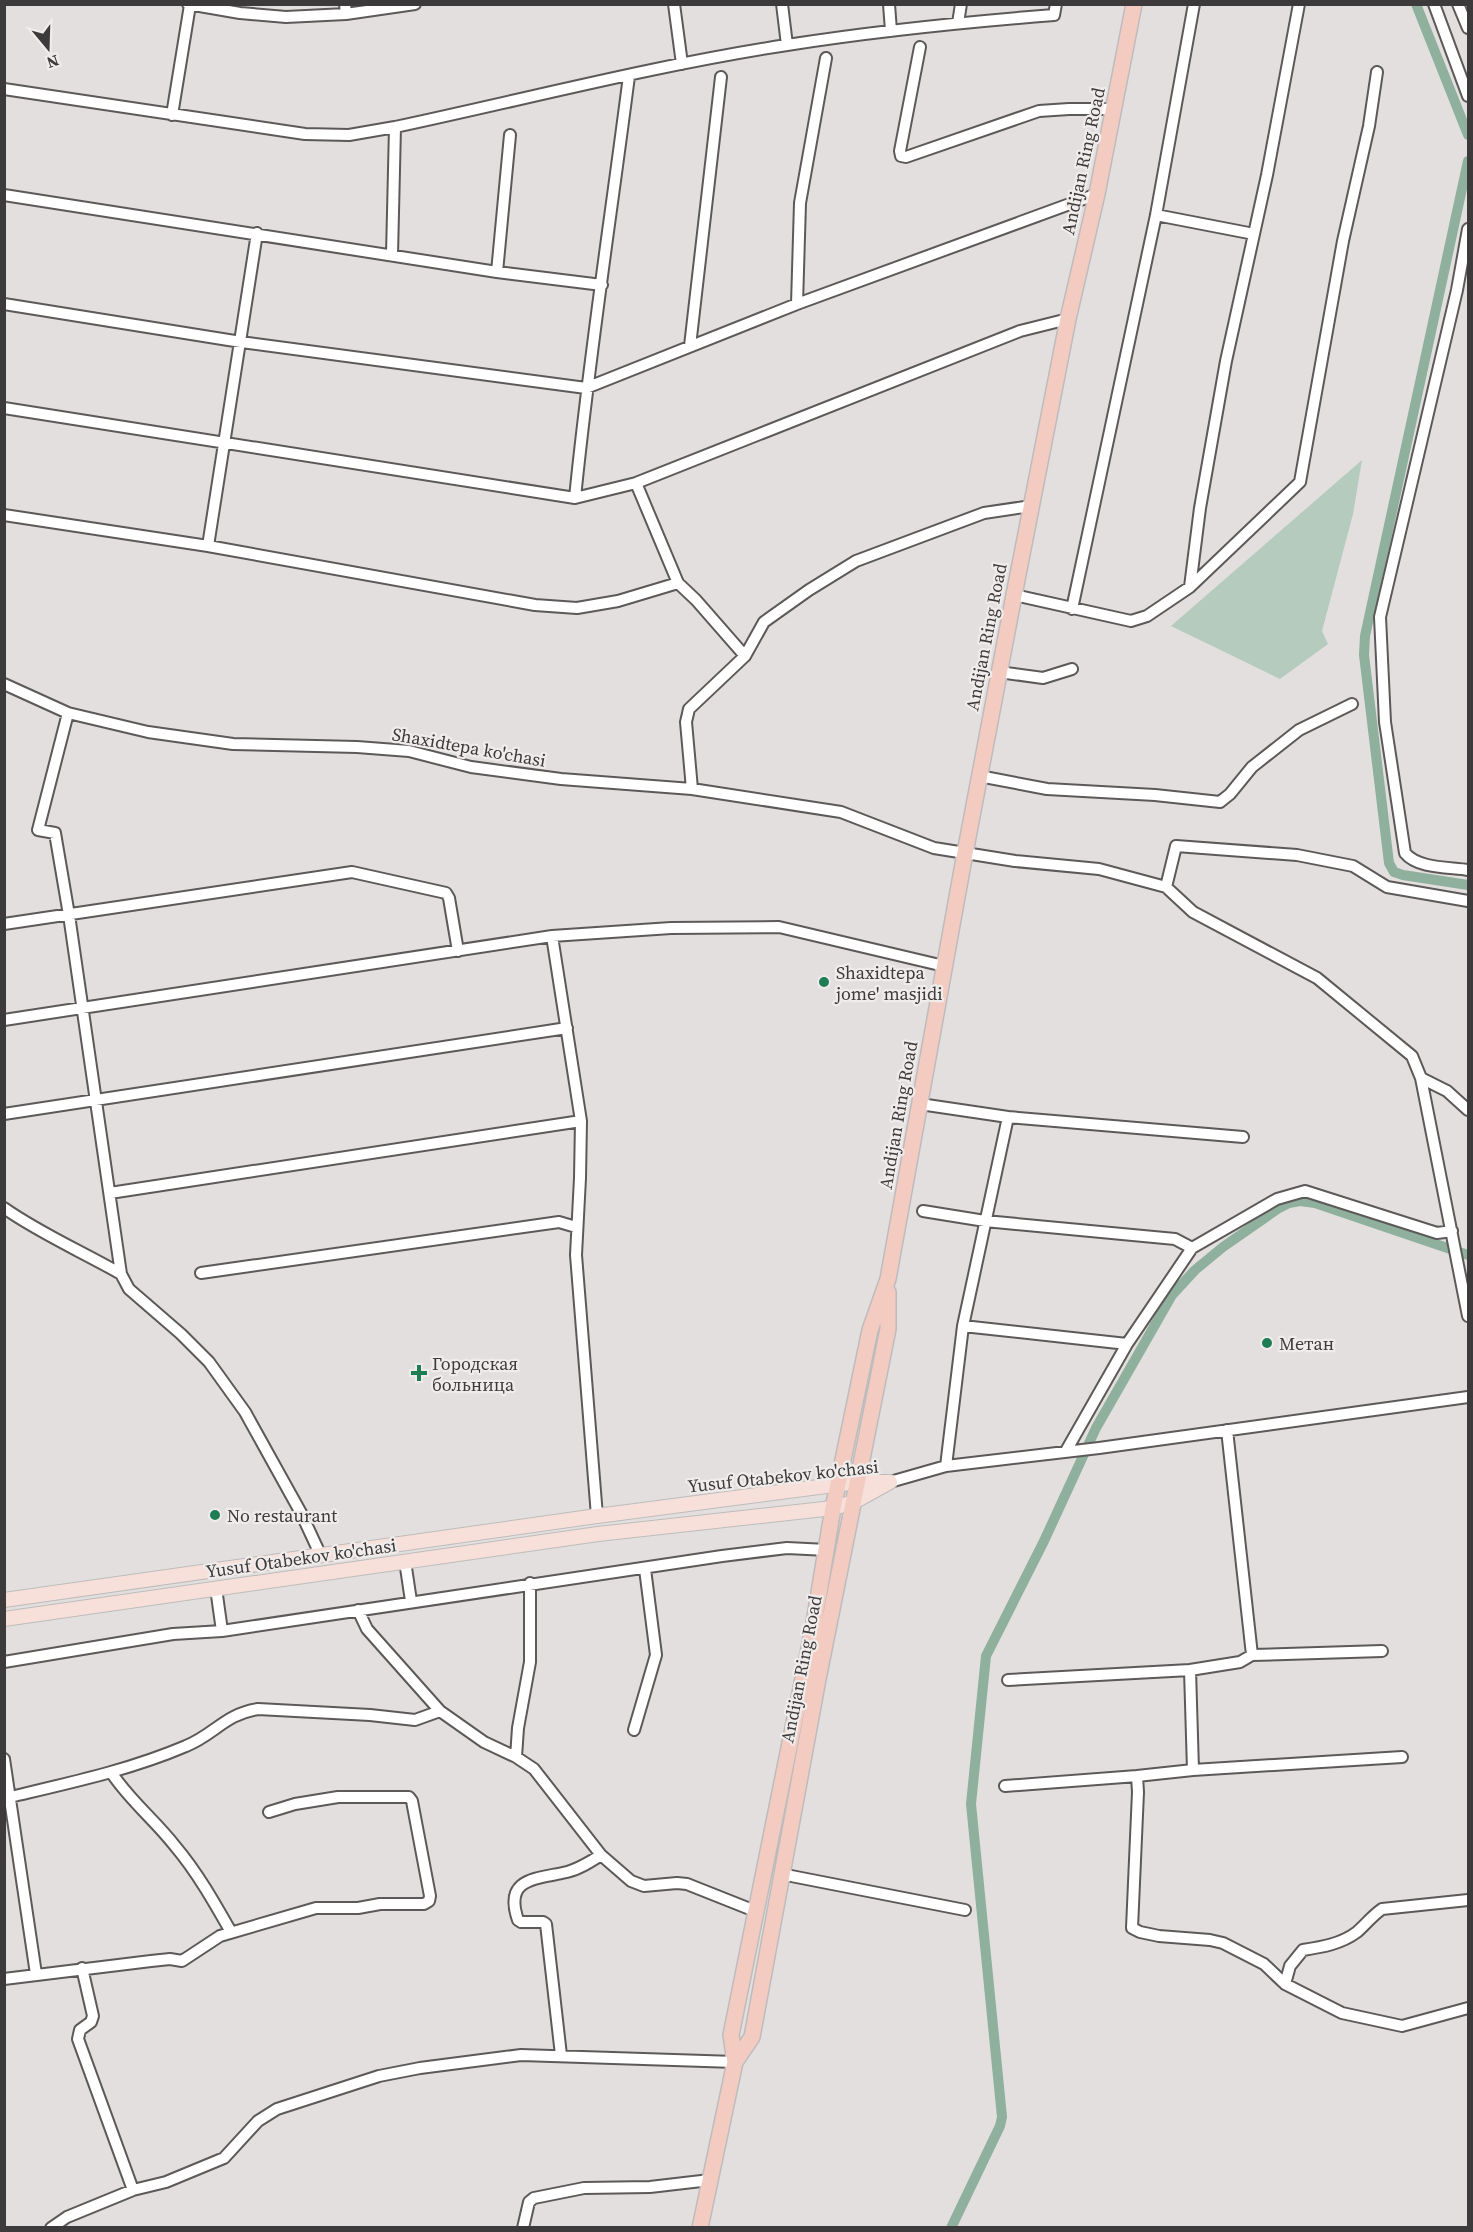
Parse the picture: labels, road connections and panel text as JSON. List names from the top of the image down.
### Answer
{
  "streets": {
    "highway": ["Andijan Ring Road"],
    "main road": ["Yusuf Otabekov ko'chasi"],
    "street": ["Shaxidtepa ko'chasi"]
  },
  "crossings": [
    ["Andijan Ring Road", "Shaxidtepa ko'chasi"],
    ["Andijan Ring Road", "Yusuf Otabekov ko'chasi"]
  ],
  "places": {
    "other": ["Shaxidtepa jome' masjidi", "Метан", "No restaurant"],
    "health": ["Городская больница"]
  },
  "north": "bottom"
}
